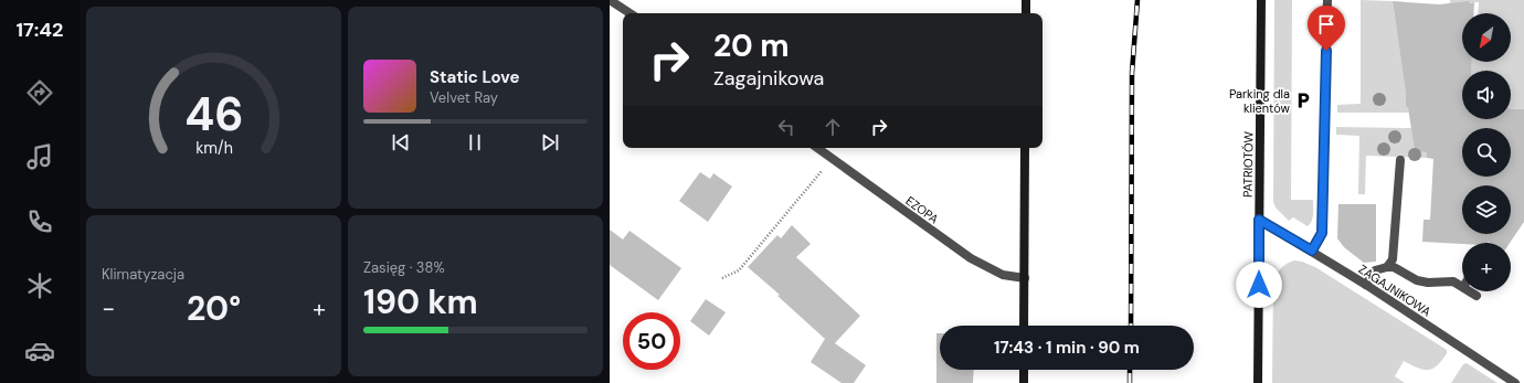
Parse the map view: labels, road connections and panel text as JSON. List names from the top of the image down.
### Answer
{
  "streets": {
    "main road": ["PATRIOTÓW"],
    "street": ["EZOPA", "ZAGAJNIKOWA"]
  },
  "crossings": [
    ["PATRIOTÓW", "ZAGAJNIKOWA"]
  ],
  "places": {
    "parking": ["Parking dla klientów"]
  },
  "north": "bottom left",
  "page": {
    "tabs": "17:42",
    "map_buttons": "+",
    "turn": ["20 m", "Zagajnikowa"],
    "song": ["Static Love", "Velvet Ray"],
    "tile": [
      "Klimatyzacja",
      ["Zasięg · 38%", "190 km"]
    ],
    "heat": ["−", "20°", "+"],
    "limit": "50",
    "trip": "17:43 · 1 min · 90 m",
    "gauge": ["46", "km/h"]
  }
}
